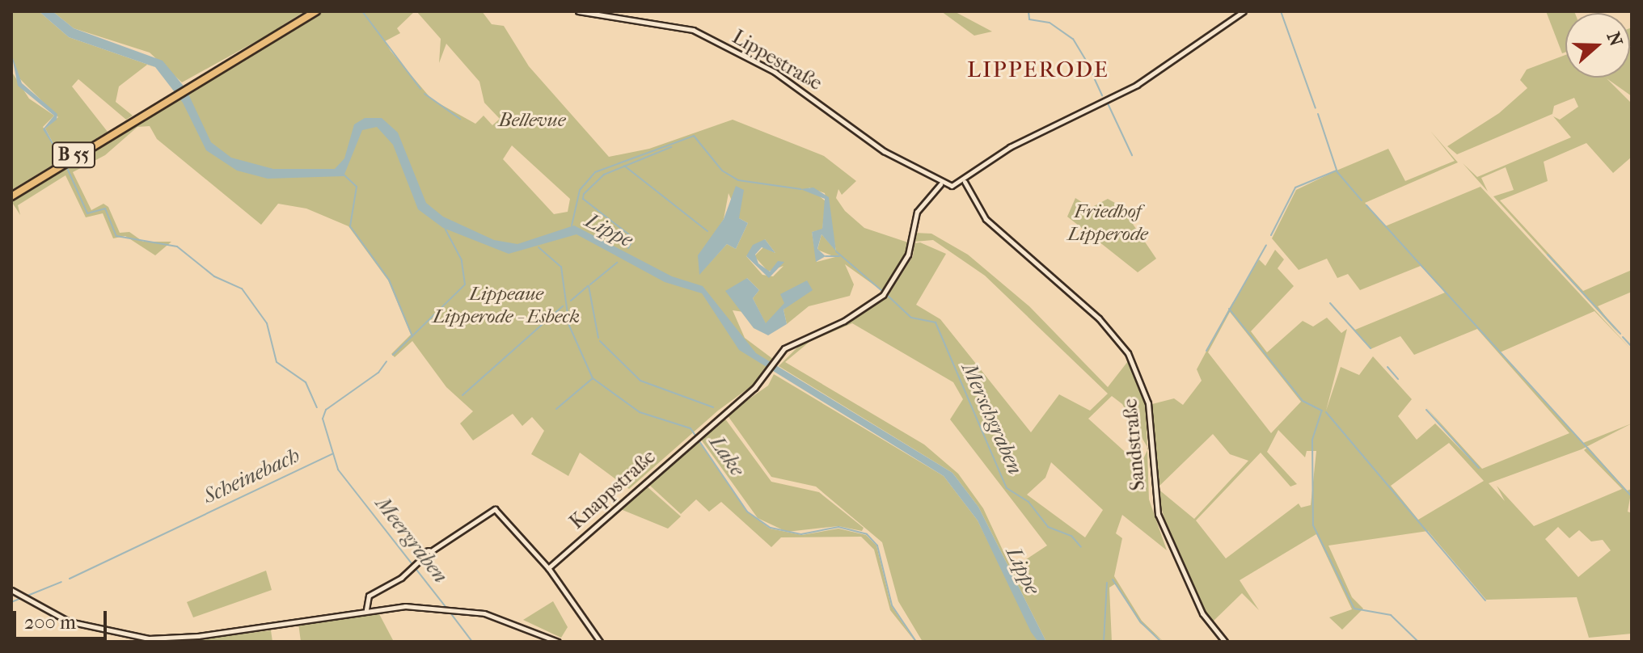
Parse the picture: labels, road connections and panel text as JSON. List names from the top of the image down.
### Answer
{
  "streets": {
    "highway": ["B 55"],
    "main road": ["Lippestraße", "Sandstraße", "Knappstraße"]
  },
  "crossings": [
    ["Lippestraße", "Knappstraße"]
  ],
  "districts": ["LIPPERODE"],
  "water": [
    "Lippe",
    "Merschgraben",
    "Lake",
    "Scheinebach",
    "Meergraben"
  ],
  "parks": ["Bellevue", "Friedhof Lipperode", "Lippeaue Lipperode - Esbeck"],
  "scale_bar": "200 m",
  "north": "right"
}
